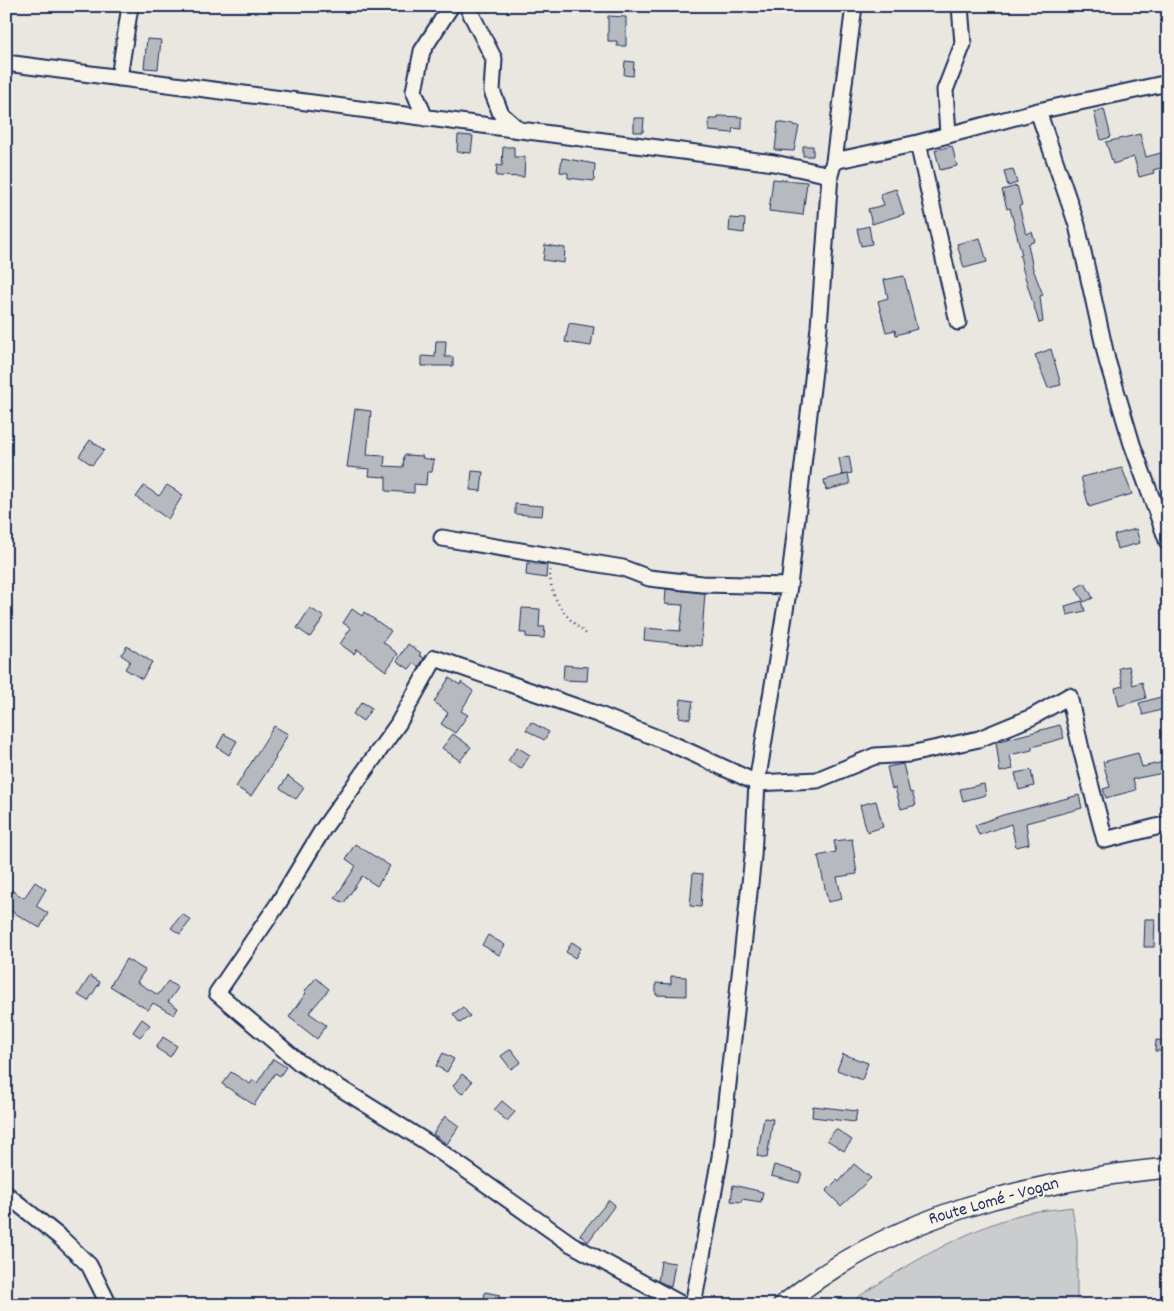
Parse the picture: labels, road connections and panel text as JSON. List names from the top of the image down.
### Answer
{
  "streets": {
    "main road": ["Route Lomé - Vogan"]
  }
}
